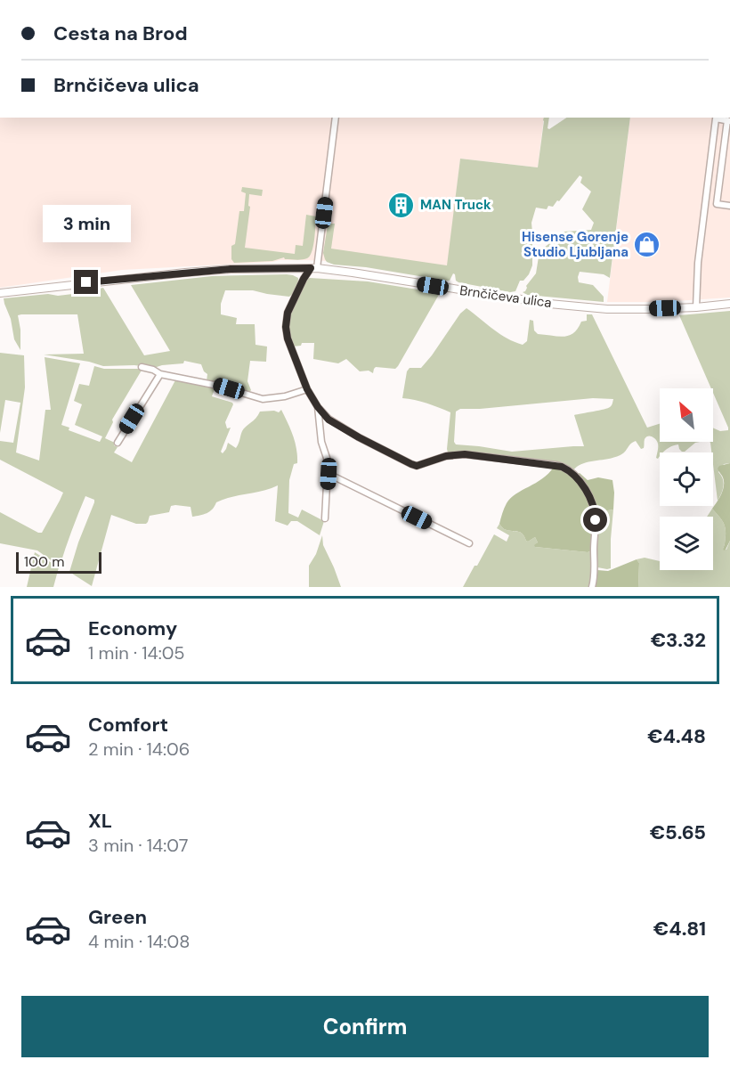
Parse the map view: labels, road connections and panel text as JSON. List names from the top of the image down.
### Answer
{
  "streets": {
    "street": ["Brnčičeva ulica"]
  },
  "places": {
    "building": ["MAN Truck"],
    "shop": ["Hisense Gorenje Studio Ljubljana"]
  },
  "scale_bar": "100 m",
  "north": "top left",
  "page": {
    "banner": ["Cesta na Brod", "Brnčičeva ulica"],
    "bubble": "3 min",
    "scale": "100 m",
    "list": [
      {
        "name": "Economy",
        "note": "1 min · 14:05",
        "value": "€3.32"
      },
      {
        "name": "Comfort",
        "note": "2 min · 14:06",
        "value": "€4.48"
      },
      {
        "name": "XL",
        "note": "3 min · 14:07",
        "value": "€5.65"
      },
      {
        "name": "Green",
        "note": "4 min · 14:08",
        "value": "€4.81"
      }
    ],
    "buttons": "Confirm"
  }
}
